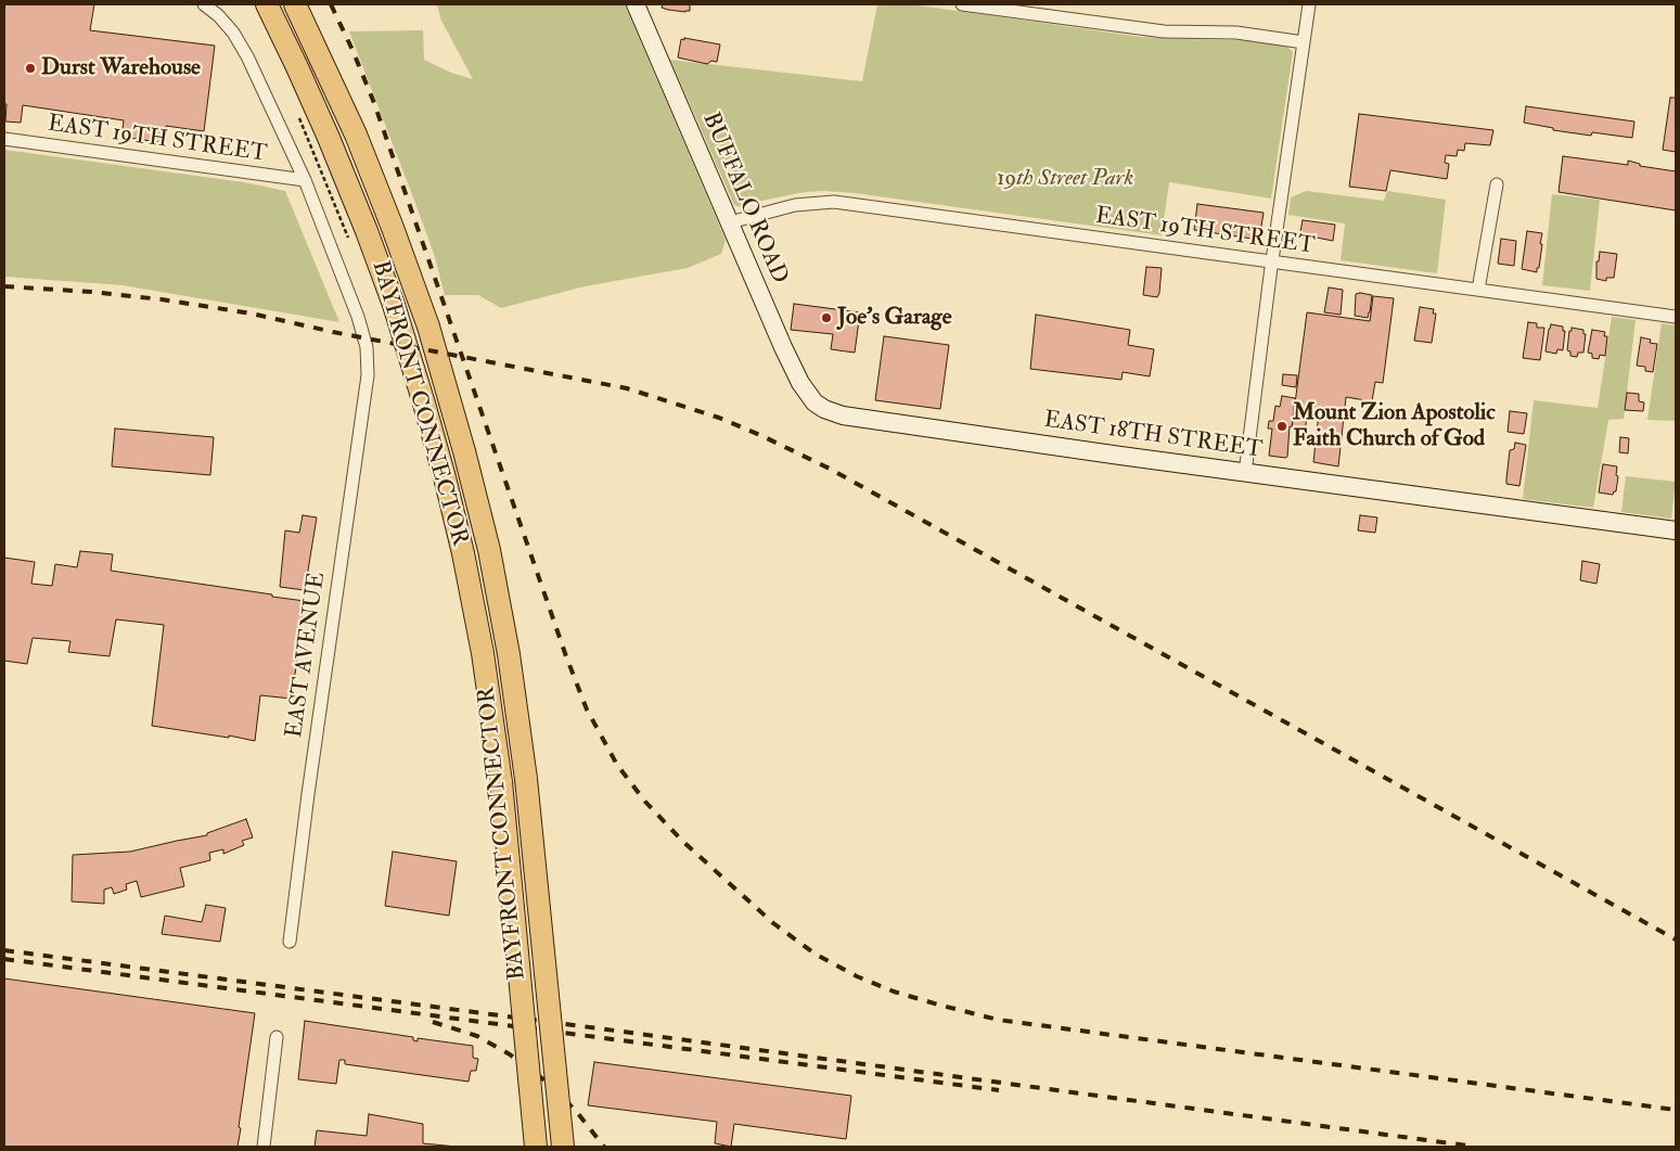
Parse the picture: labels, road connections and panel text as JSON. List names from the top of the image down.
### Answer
{
  "streets": {
    "highway": ["BAYFRONT CONNECTOR"],
    "main road": ["BUFFALO ROAD", "EAST 18TH STREET"],
    "street": ["EAST 19TH STREET", "EAST AVENUE"]
  },
  "crossings": [
    ["EAST 19TH STREET", "BUFFALO ROAD"],
    ["EAST 19TH STREET", "EAST AVENUE"],
    ["BUFFALO ROAD", "EAST 18TH STREET"]
  ],
  "parks": ["19th Street Park"],
  "places": ["Durst Warehouse", "Joe's Garage", "Mount Zion Apostolic Faith Church of God"]
}
